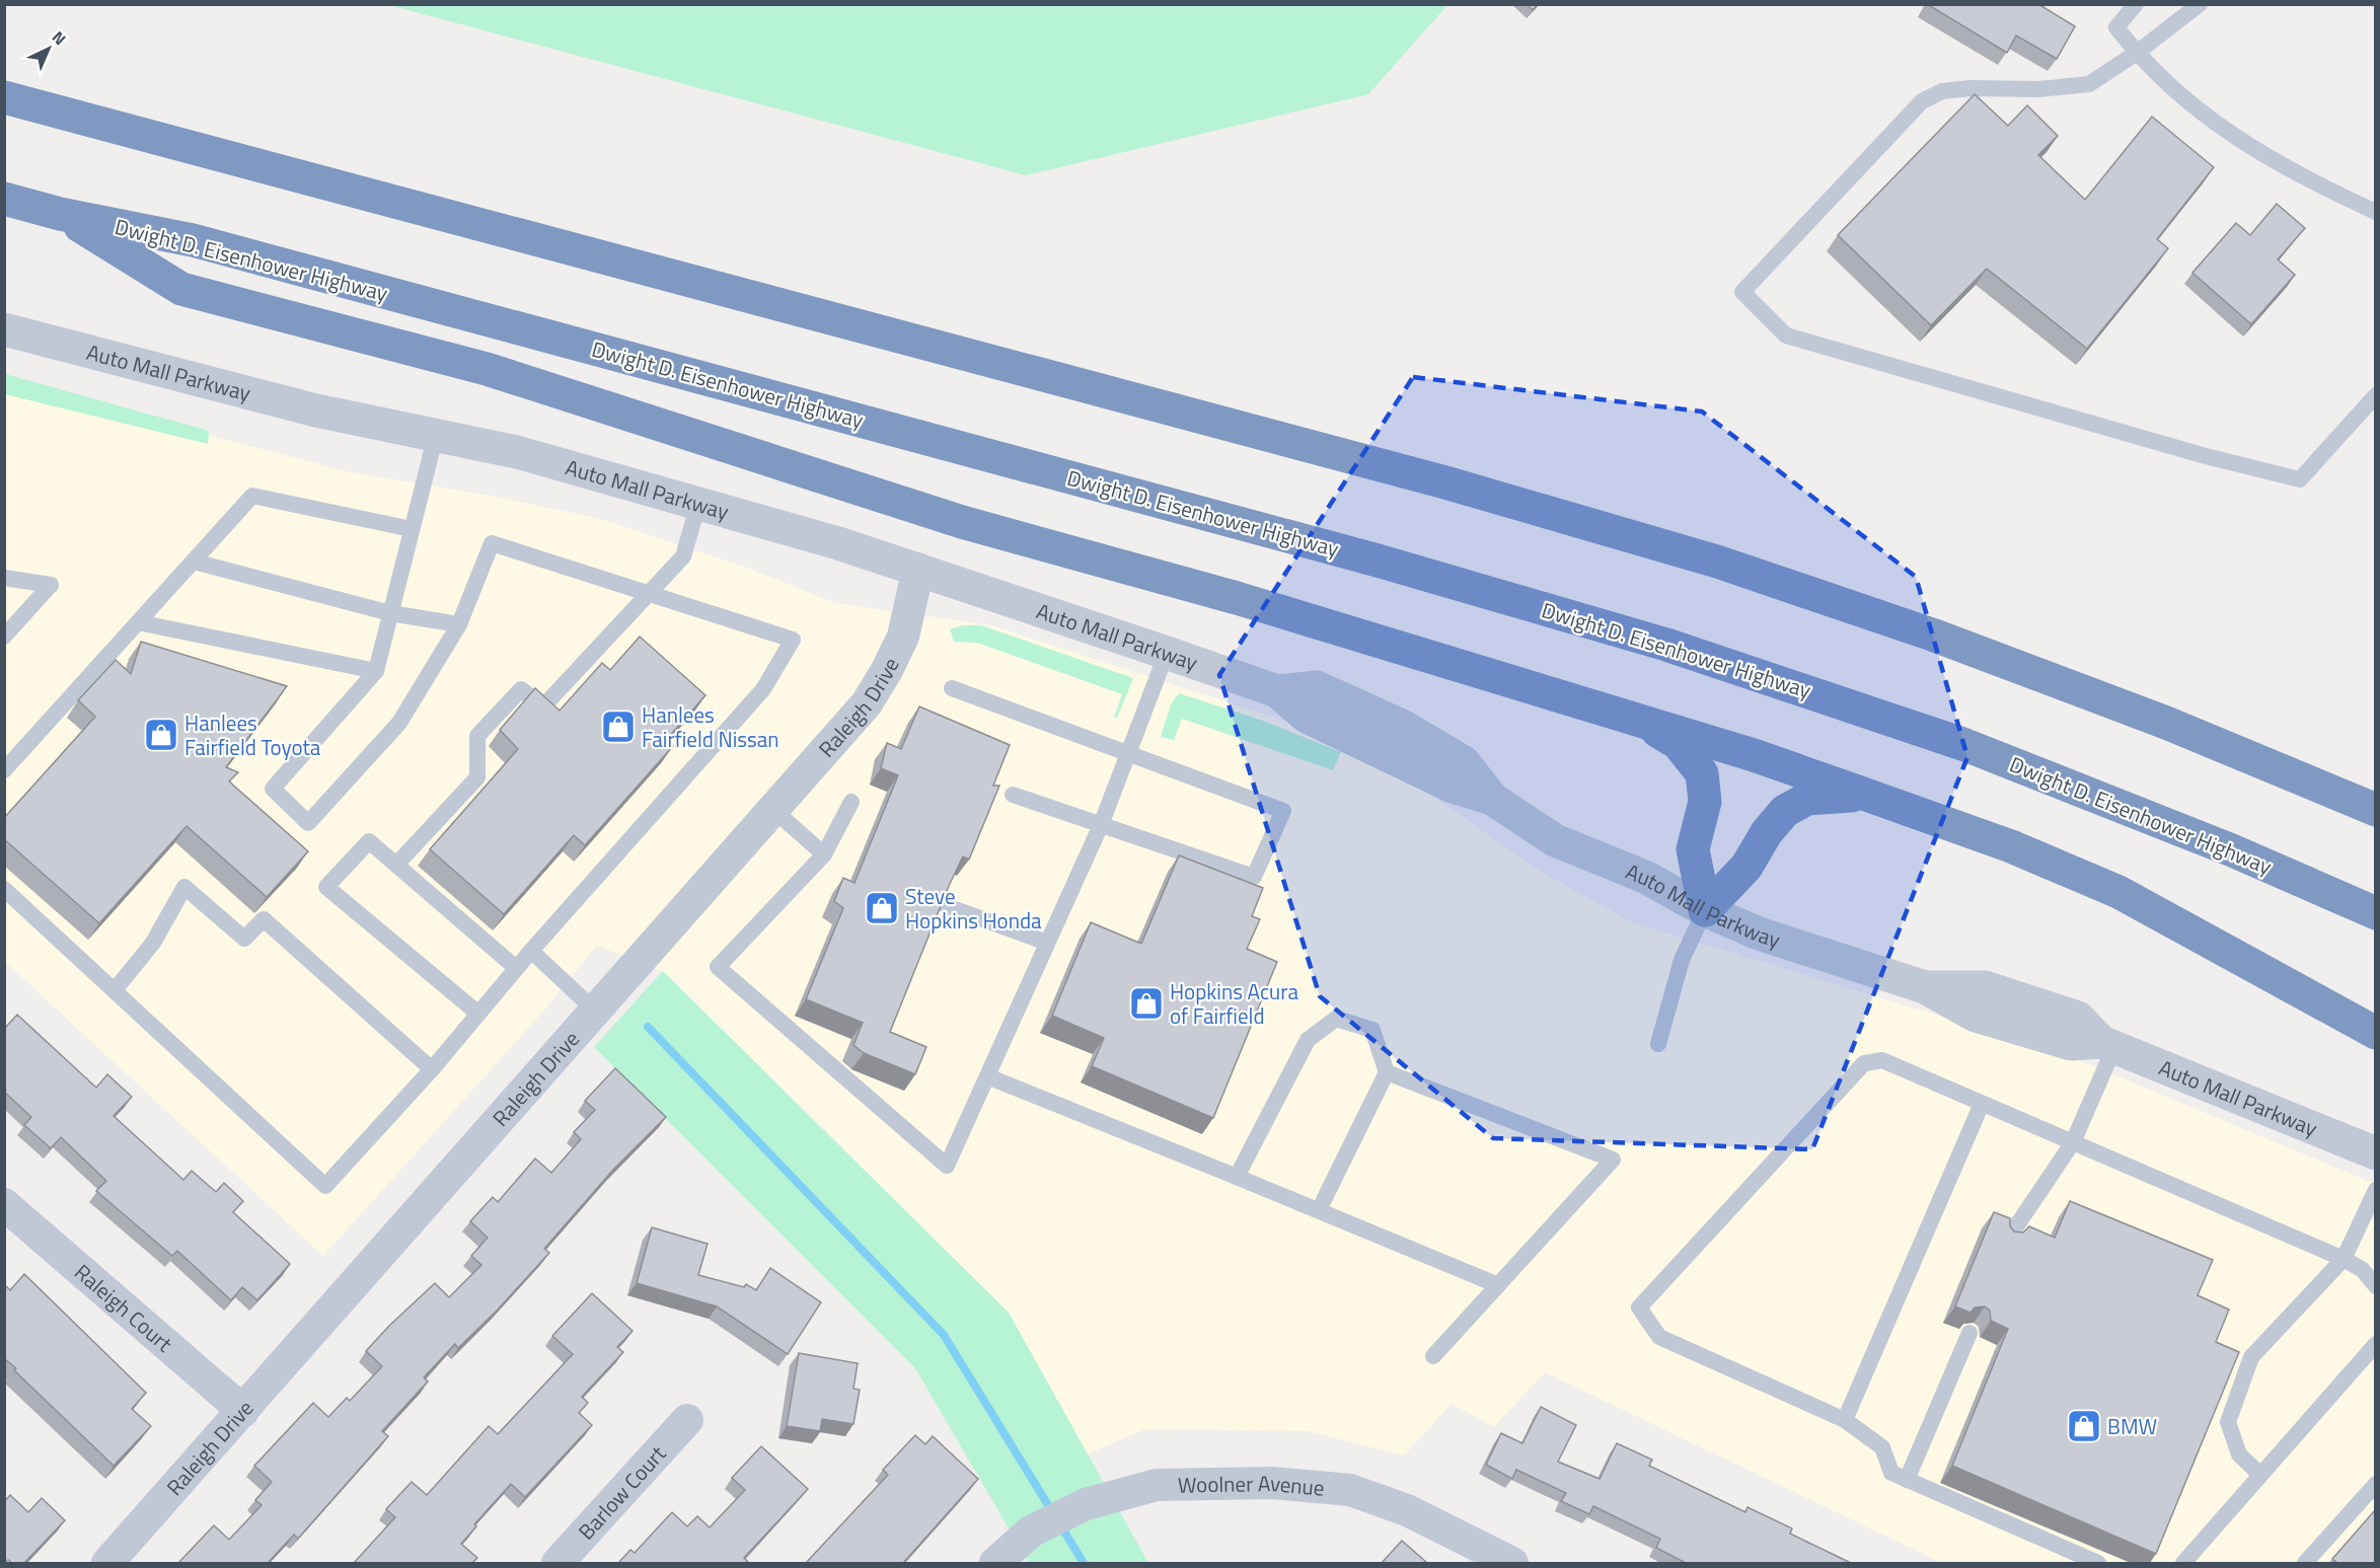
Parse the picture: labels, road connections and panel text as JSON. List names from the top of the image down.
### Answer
{
  "streets": {
    "highway": ["Dwight D. Eisenhower Highway"],
    "street": [
      "Auto Mall Parkway",
      "Raleigh Drive",
      "Raleigh Court",
      "Woolner Avenue",
      "Barlow Court"
    ]
  },
  "crossings": [
    ["Auto Mall Parkway", "Raleigh Drive"],
    ["Raleigh Drive", "Raleigh Court"]
  ],
  "places": {
    "shop": [
      "Hanlees Fairfield Nissan",
      "Hanlees Fairfield Toyota",
      "Steve Hopkins Honda",
      "Hopkins Acura of Fairfield",
      "BMW"
    ]
  },
  "north": "top right"
}
